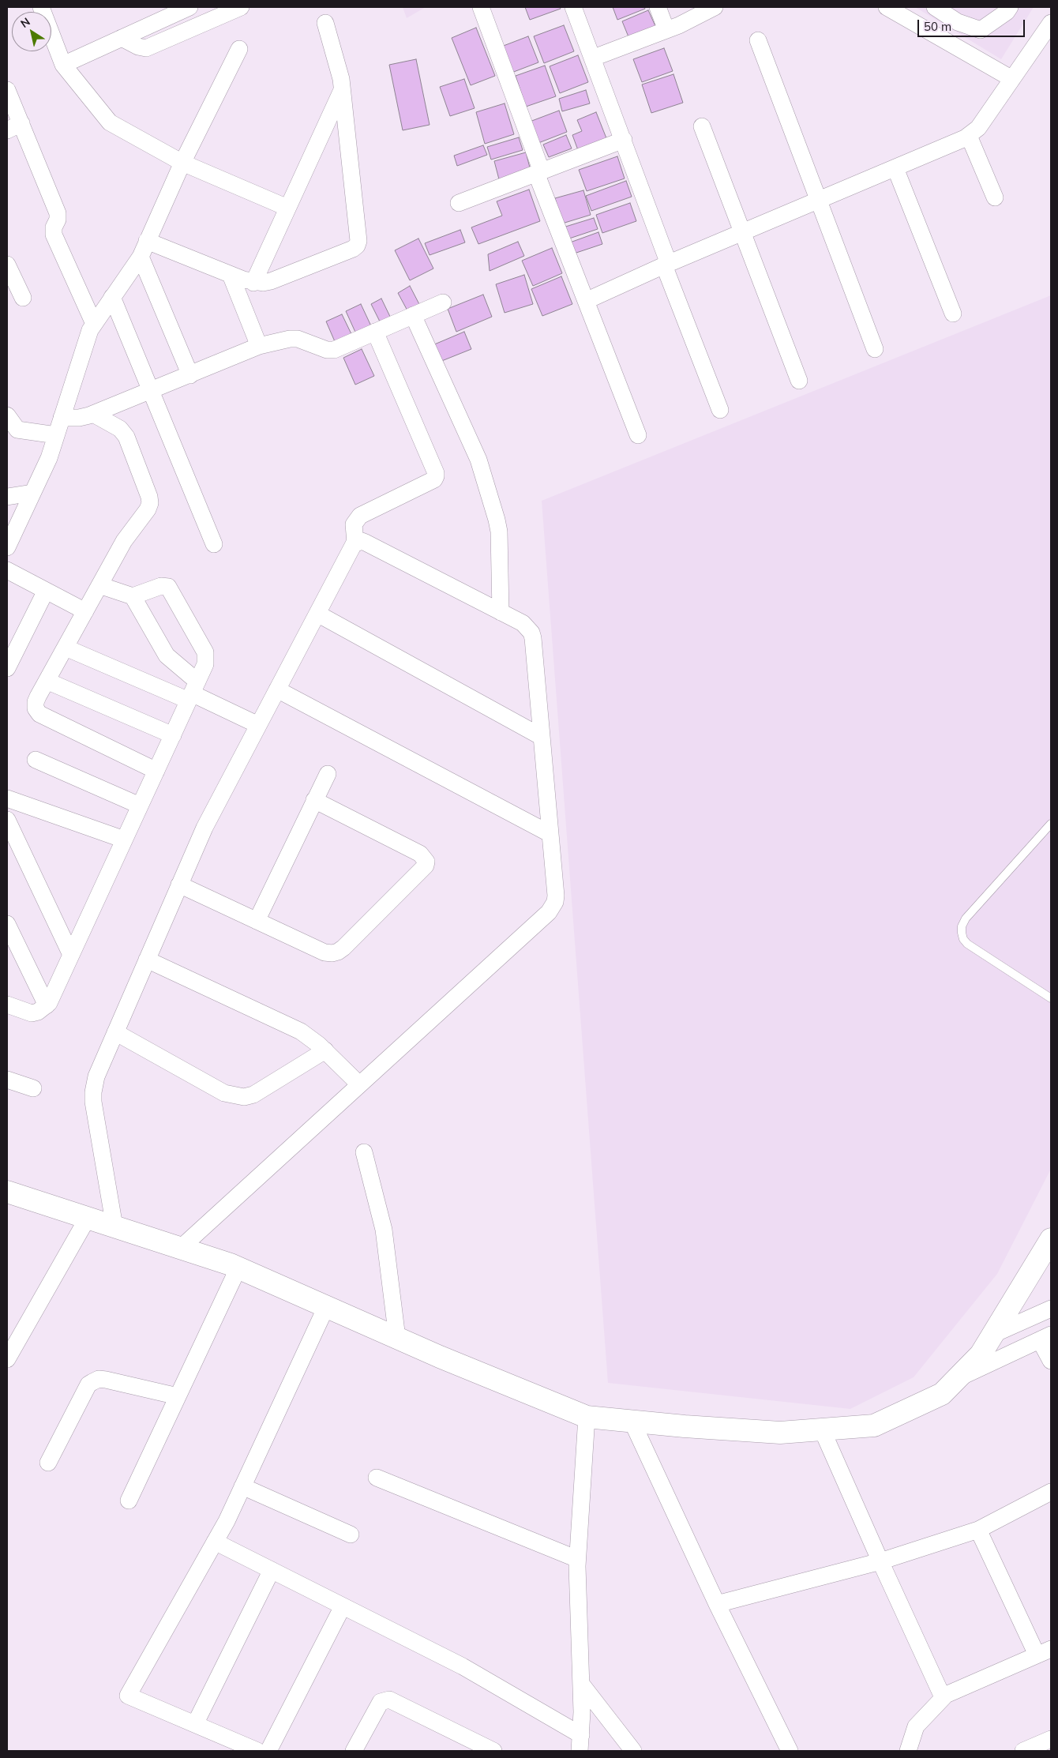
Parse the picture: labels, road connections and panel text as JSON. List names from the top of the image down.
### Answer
{
  "scale_bar": "50 m",
  "north": "top left"
}
